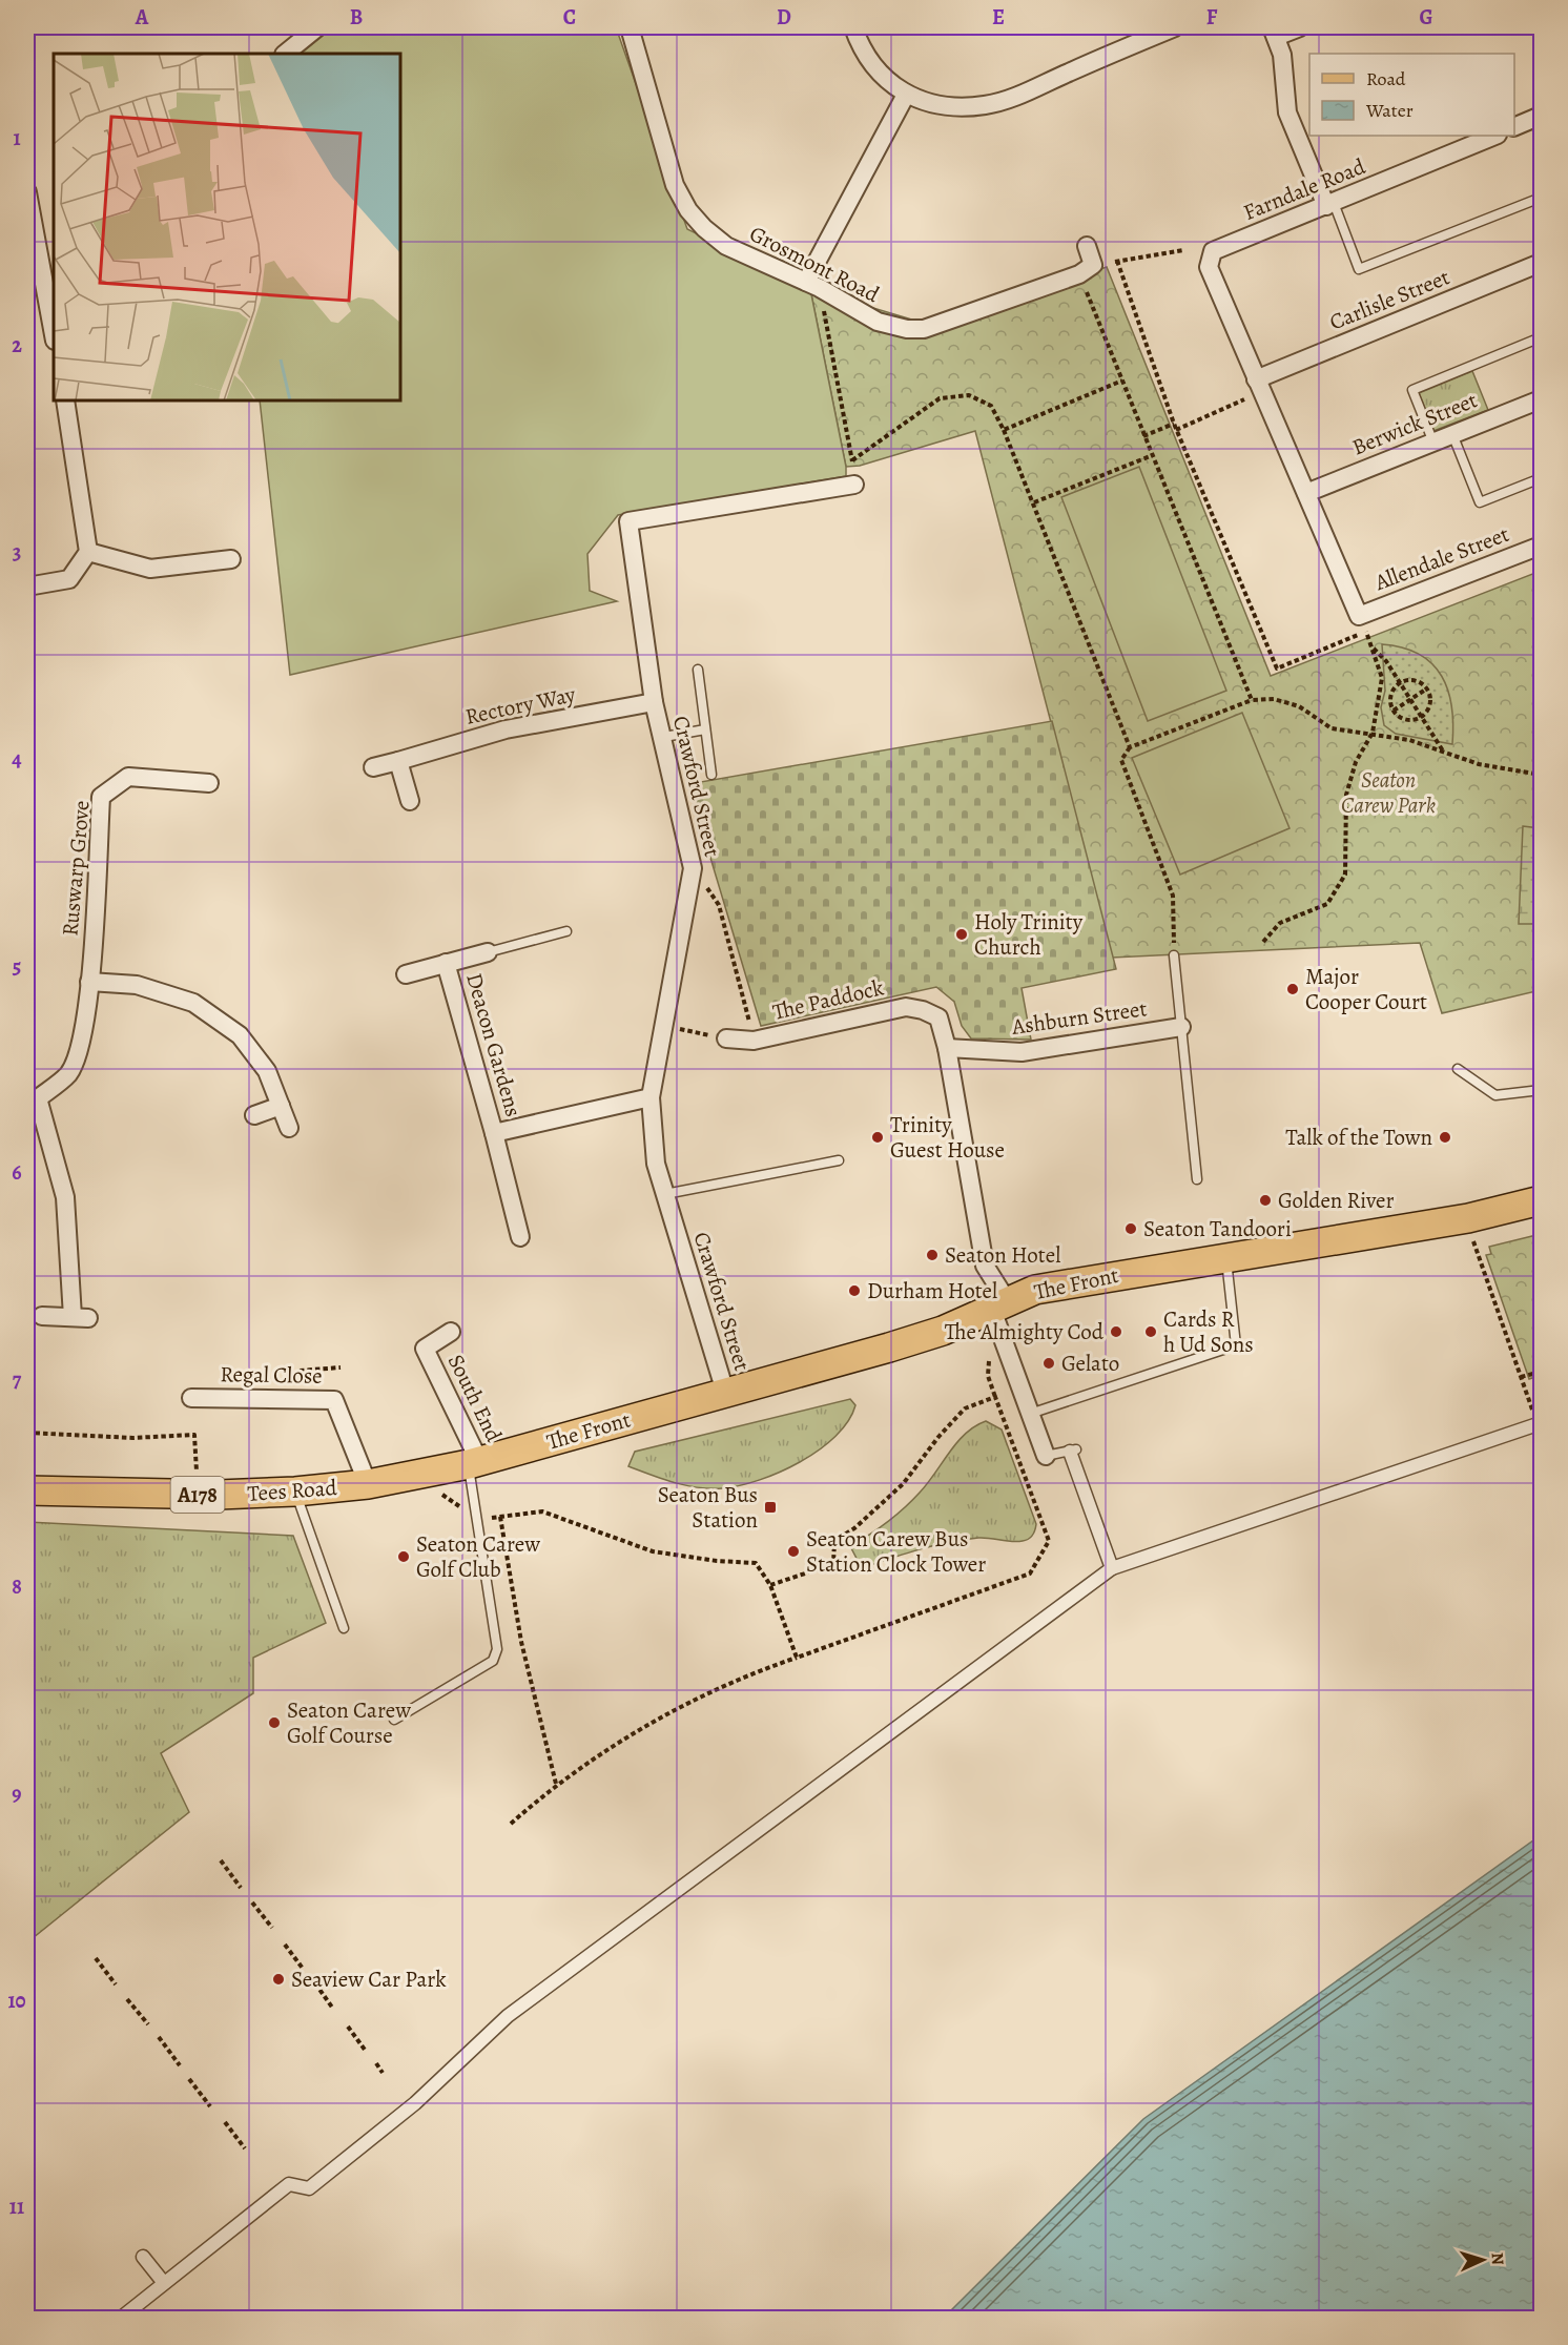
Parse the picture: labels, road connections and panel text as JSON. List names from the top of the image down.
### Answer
{
  "streets": {
    "main road": ["The Front", "Tees Road", "A178"],
    "street": [
      "Farndale Road",
      "Grosmont Road",
      "Carlisle Street",
      "Berwick Street",
      "Allendale Street",
      "Rectory Way",
      "Crawford Street",
      "Ruswarp Grove",
      "The Paddock",
      "Ashburn Street",
      "Deacon Gardens",
      "Regal Close",
      "South End"
    ]
  },
  "crossings": [
    ["Farndale Road", "Carlisle Street"],
    ["Rectory Way", "Crawford Street"],
    ["Crawford Street", "Deacon Gardens"],
    ["Crawford Street", "The Front"],
    ["The Paddock", "Ashburn Street"],
    ["The Front", "South End"],
    ["The Front", "Tees Road"],
    ["Regal Close", "Tees Road"],
    ["South End", "Tees Road"]
  ],
  "parks": ["Seaton Carew Park"],
  "places": {
    "other": [
      "Holy Trinity Church",
      "Major Cooper Court",
      "Trinity Guest House",
      "Talk of the Town",
      "Golden River",
      "Seaton Tandoori",
      "Seaton Hotel",
      "Durham Hotel",
      "The Almighty Cod",
      "Cards R h Ud Sons",
      "Gelato",
      "Seaton Carew Bus Station Clock Tower",
      "Seaton Carew Golf Club",
      "Seaton Carew Golf Course",
      "Seaview Car Park"
    ],
    "transit": ["Seaton Bus Station"]
  },
  "legend": ["Road", "Water"],
  "north": "right",
  "grid": {
    "columns": [
      "A",
      "B",
      "C",
      "D",
      "E",
      "F",
      "G"
    ],
    "rows": [
      "1",
      "2",
      "3",
      "4",
      "5",
      "6",
      "7",
      "8",
      "9",
      "10",
      "11"
    ]
  }
}
